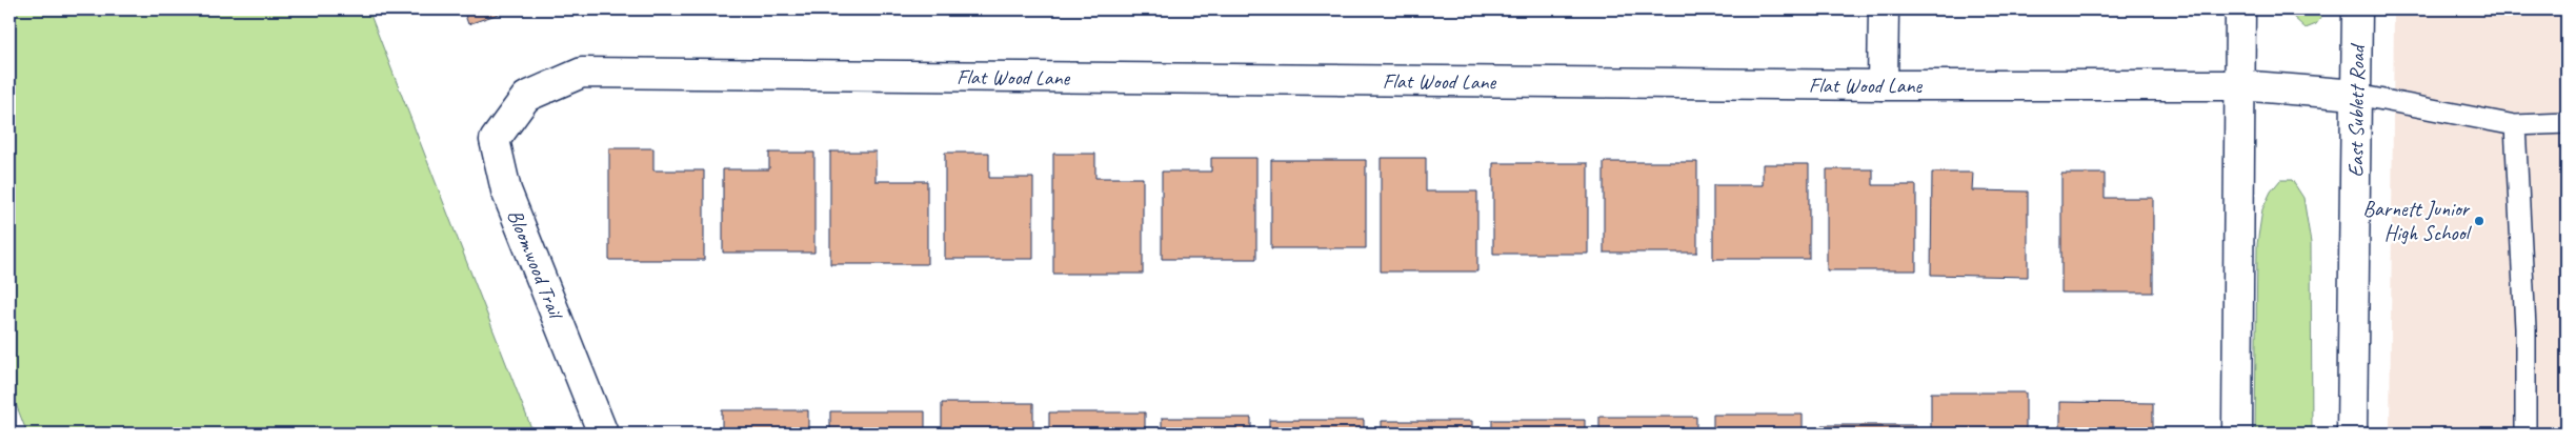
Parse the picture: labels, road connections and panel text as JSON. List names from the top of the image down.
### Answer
{
  "streets": {
    "street": ["Flat Wood Lane", "East Sublett Road", "Bloomwood Trail"]
  },
  "crossings": [
    ["Flat Wood Lane", "East Sublett Road"],
    ["Flat Wood Lane", "Bloomwood Trail"]
  ],
  "places": ["Barnett Junior High School"]
}
